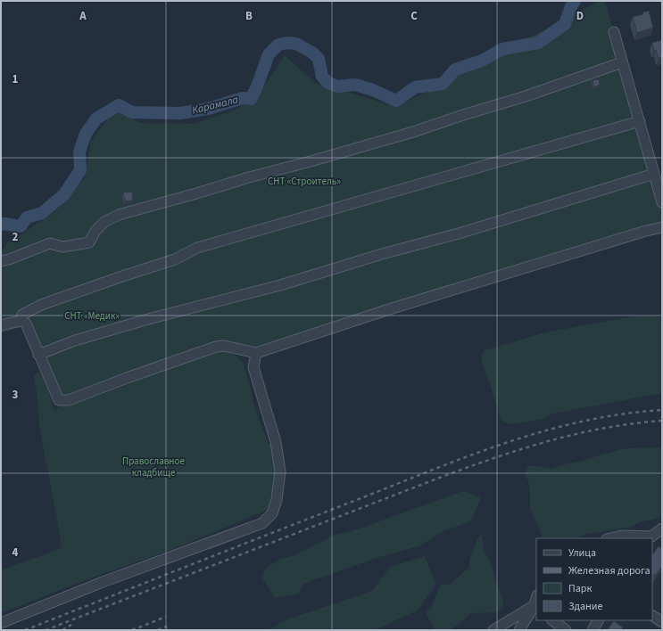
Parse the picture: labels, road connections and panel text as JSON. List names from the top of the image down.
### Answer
{
  "water": ["Карамала"],
  "parks": ["СНТ «Строитель»", "СНТ «Медик»", "Православное кладбище"],
  "legend": [
    "Улица",
    "Железная дорога",
    "Парк",
    "Здание"
  ],
  "grid": {
    "columns": [
      "A",
      "B",
      "C",
      "D"
    ],
    "rows": [
      "1",
      "2",
      "3",
      "4"
    ]
  }
}
